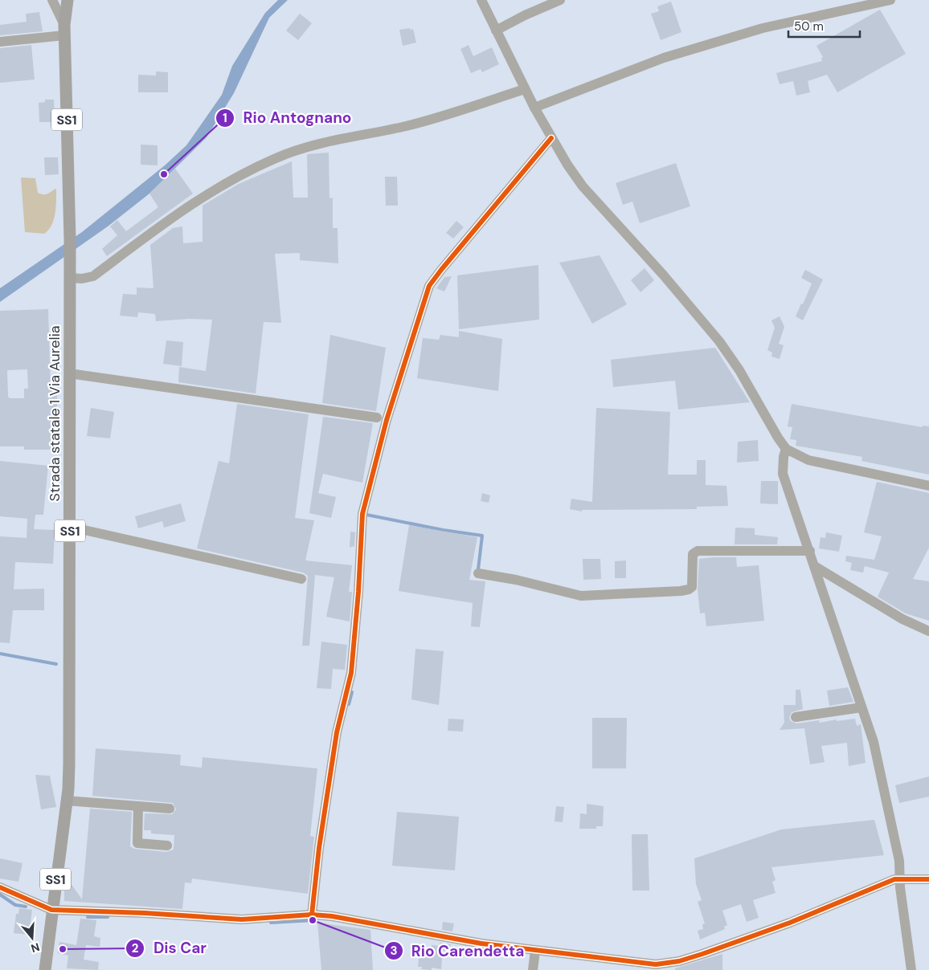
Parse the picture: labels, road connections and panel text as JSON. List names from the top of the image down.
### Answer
{
  "streets": {
    "main road": ["SS1", "Strada statale 1 Via Aurelia"]
  },
  "places": ["Rio Antognano", "Rio Carendetta", "Dis Car"],
  "scale_bar": "50 m",
  "north": "bottom"
}
